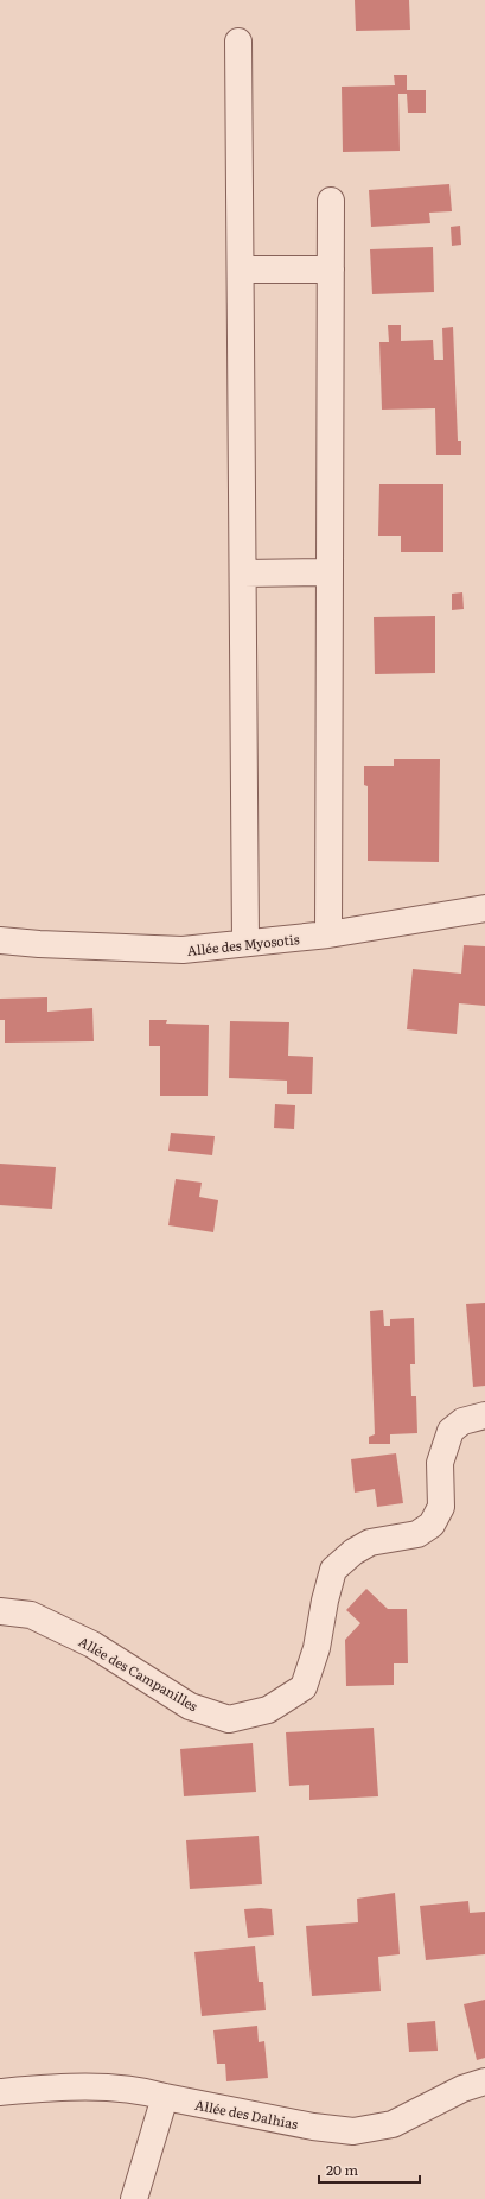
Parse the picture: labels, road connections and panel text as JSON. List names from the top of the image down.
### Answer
{
  "streets": {
    "street": ["Allée des Myosotis", "Allée des Campanilles", "Allée des Dalhias"]
  },
  "scale_bar": "20 m"
}
